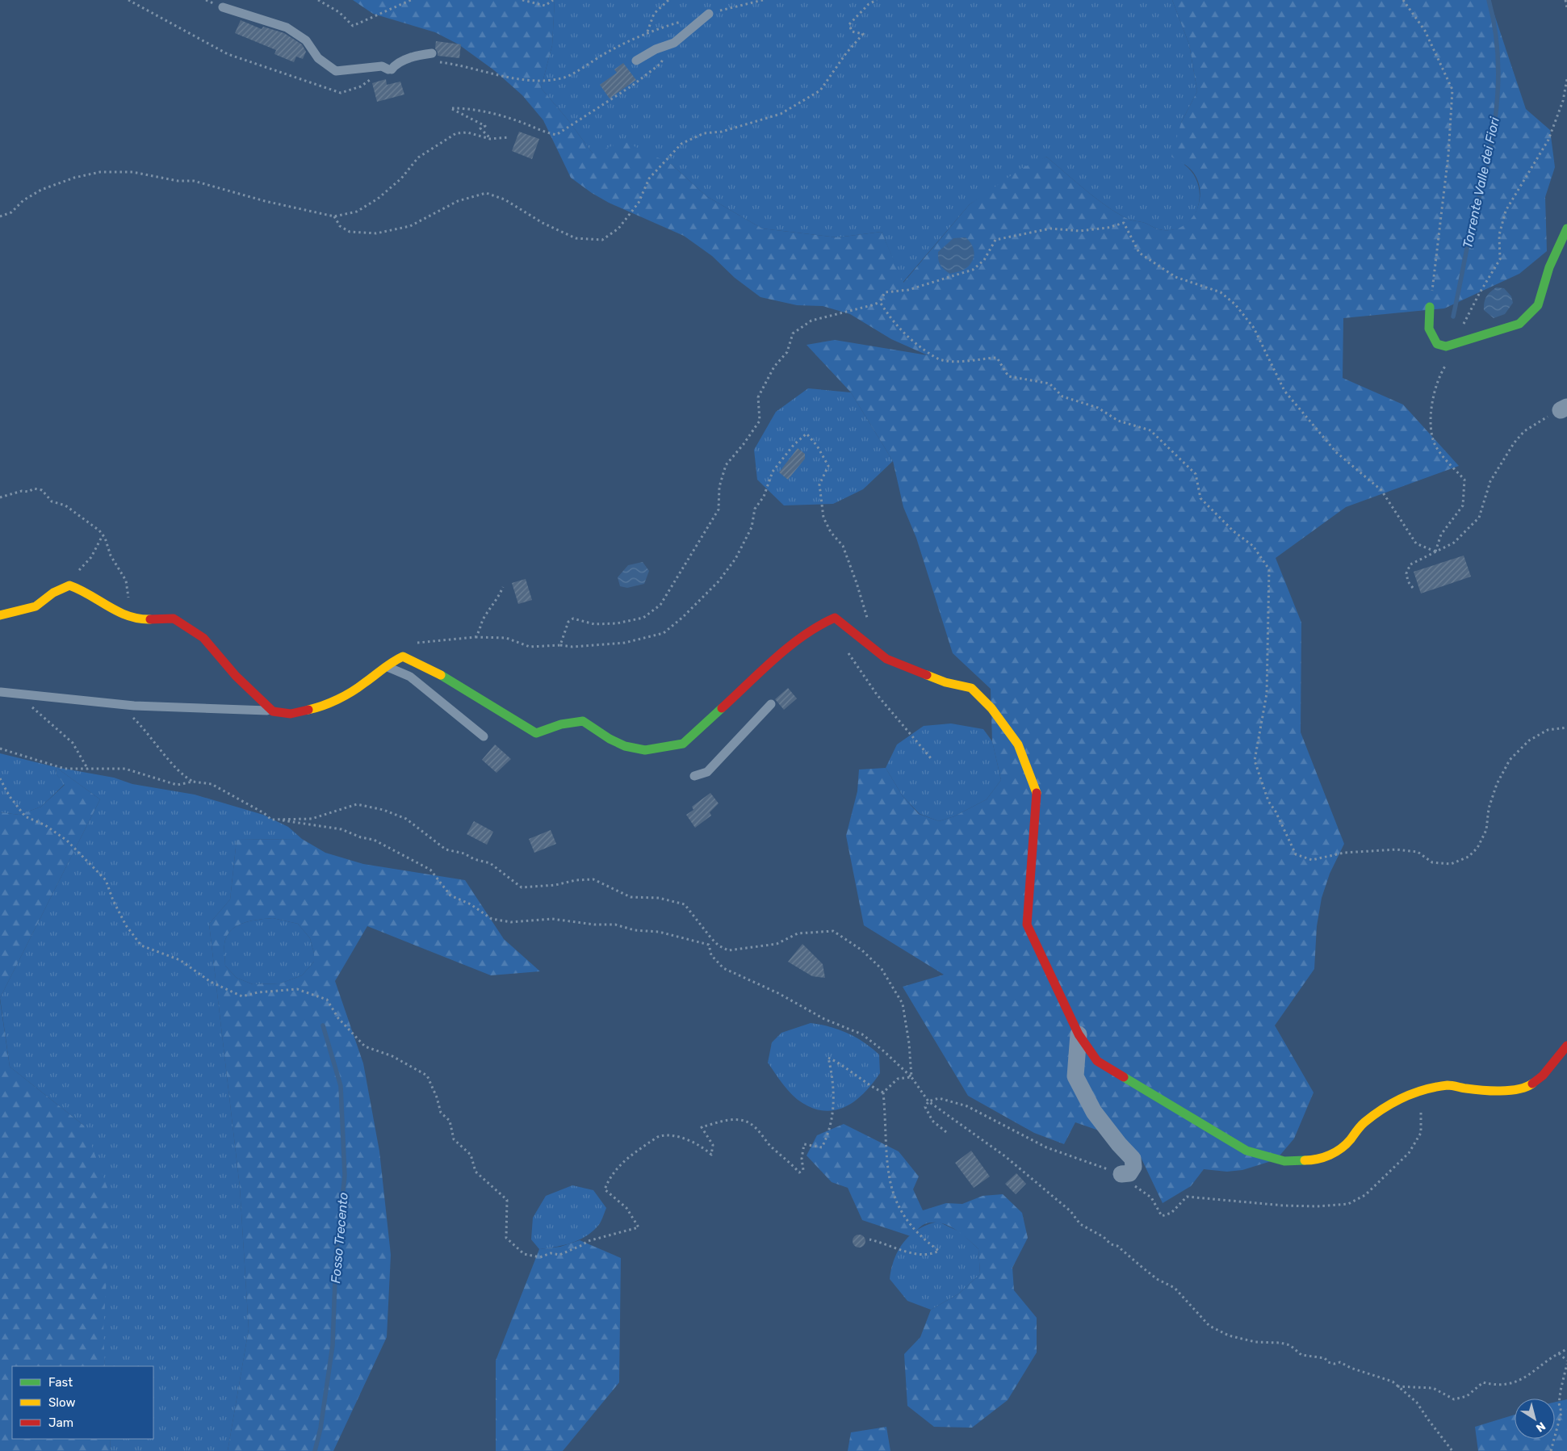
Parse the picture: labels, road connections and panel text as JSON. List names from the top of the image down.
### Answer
{
  "water": ["Torrente Valle dei Fiori", "Fosso Trecento"],
  "legend": ["Fast", "Slow", "Jam"],
  "north": "bottom right"
}
